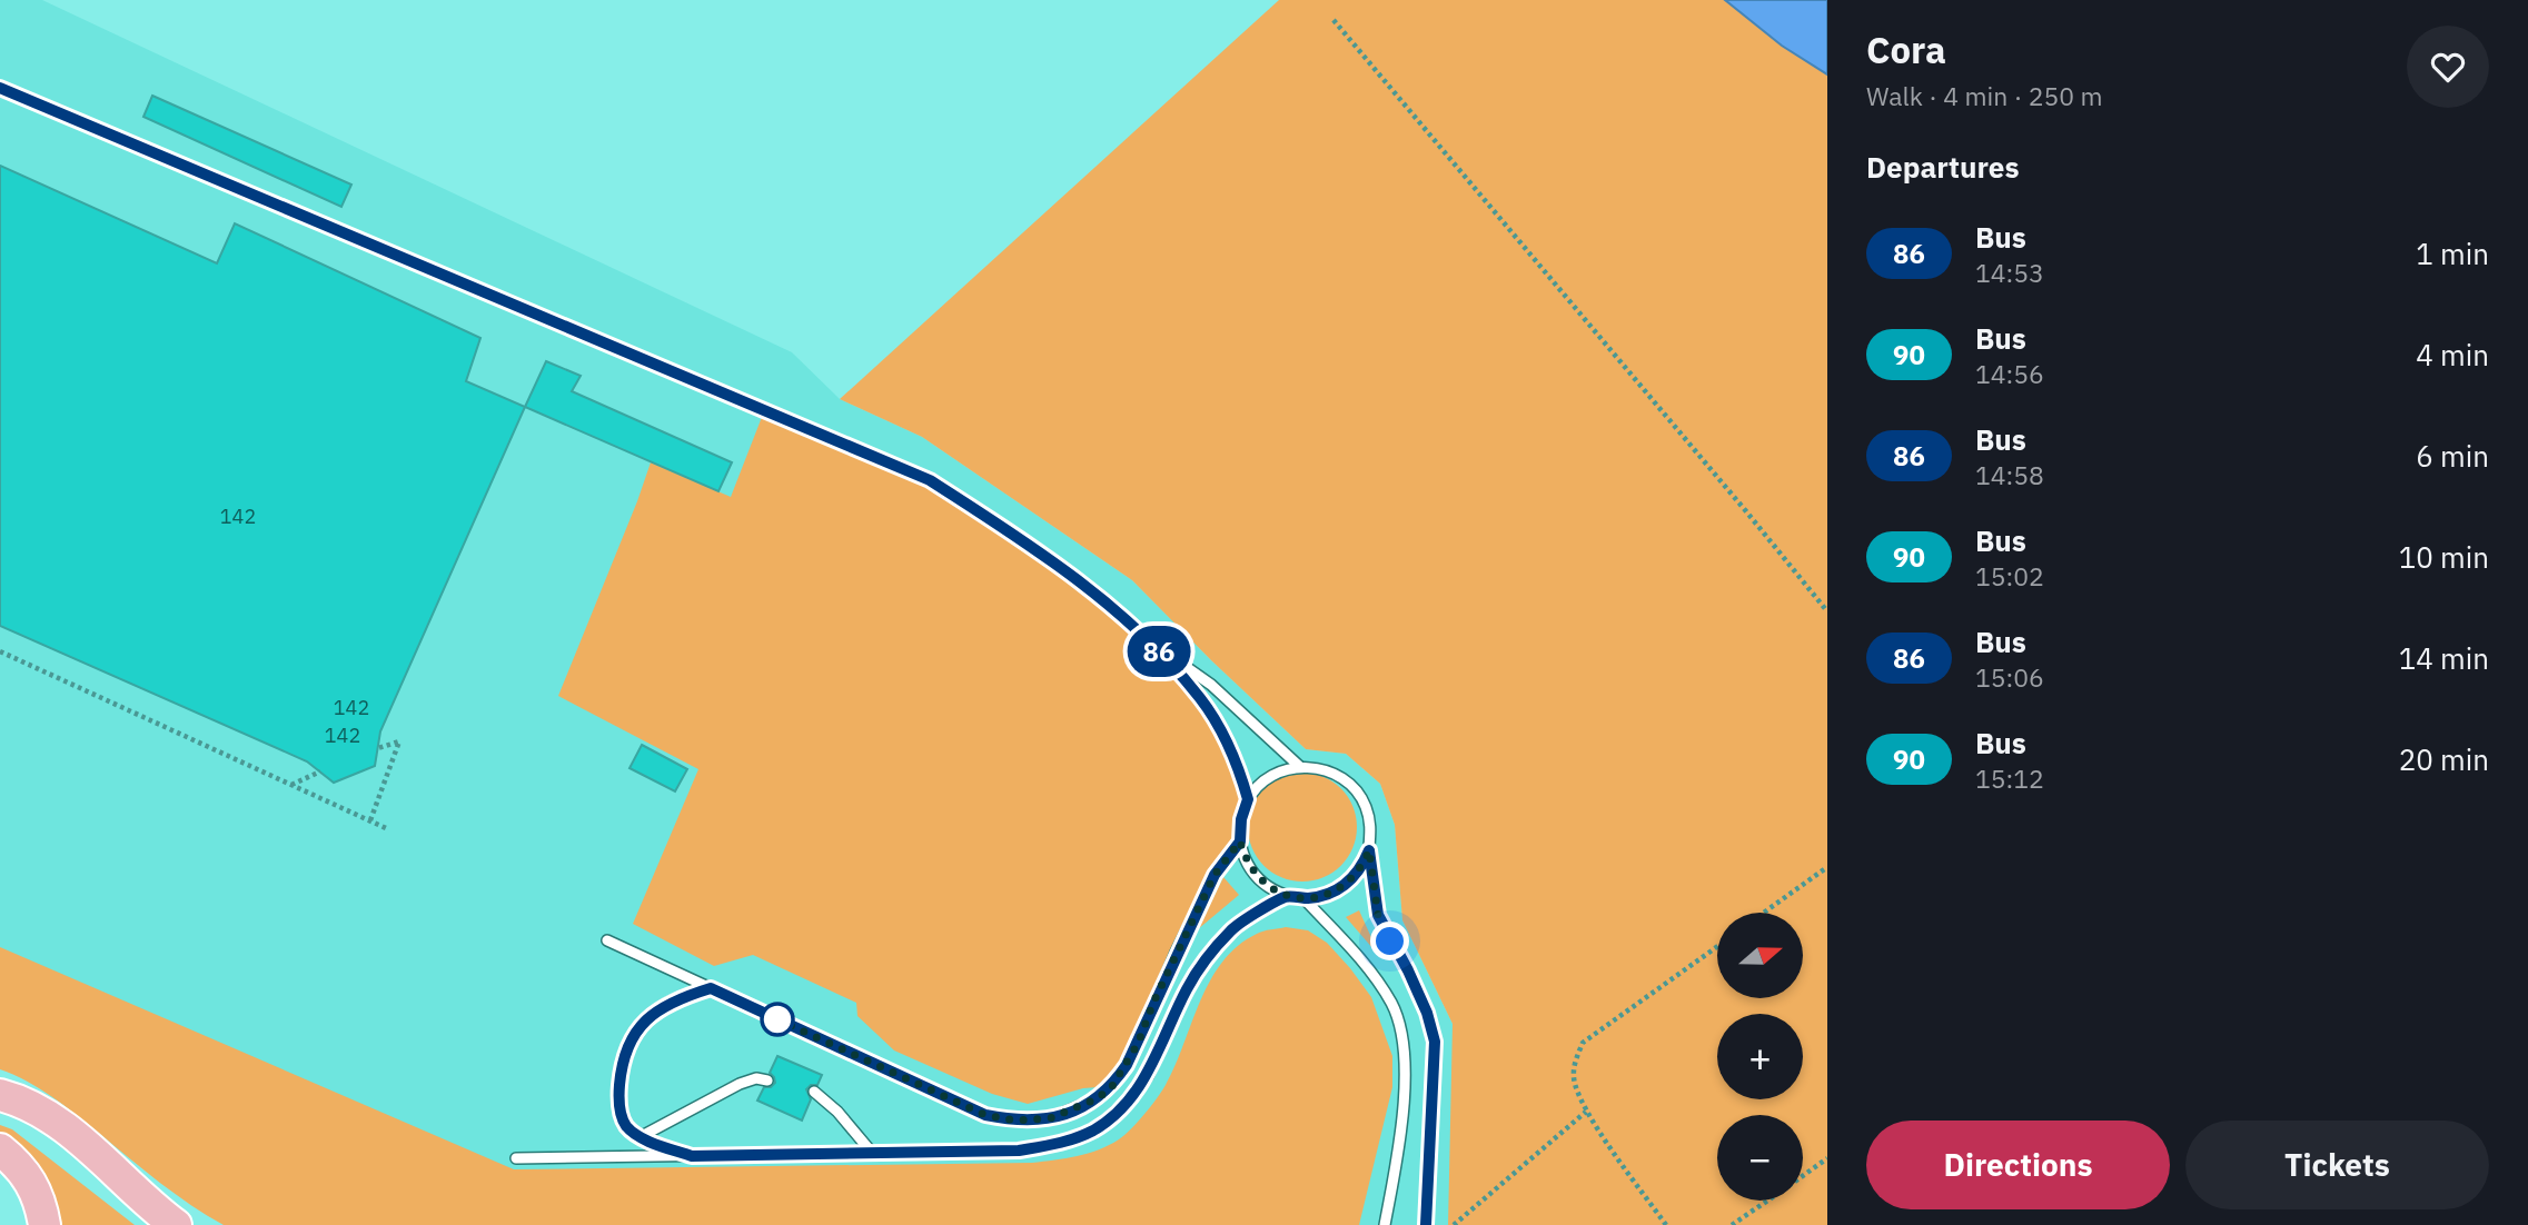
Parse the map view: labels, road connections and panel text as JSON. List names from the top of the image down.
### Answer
{
  "lines": ["bus line 86"],
  "house_numbers": ["142", "142", "142"],
  "north": "right",
  "page": {
    "on_map": "86",
    "heading": [
      ["Cora", "Walk · 4 min · 250 m"],
      "Departures"
    ],
    "list": [
      {
        "mark": "86",
        "name": "Bus",
        "note": "14:53",
        "value": "1 min"
      },
      {
        "mark": "90",
        "name": "Bus",
        "note": "14:56",
        "value": "4 min"
      },
      {
        "mark": "86",
        "name": "Bus",
        "note": "14:58",
        "value": "6 min"
      },
      {
        "mark": "90",
        "name": "Bus",
        "note": "15:02",
        "value": "10 min"
      },
      {
        "mark": "86",
        "name": "Bus",
        "note": "15:06",
        "value": "14 min"
      },
      {
        "mark": "90",
        "name": "Bus",
        "note": "15:12",
        "value": "20 min"
      }
    ],
    "map_buttons": ["+", "−"],
    "buttons": ["Directions", "Tickets"]
  }
}
